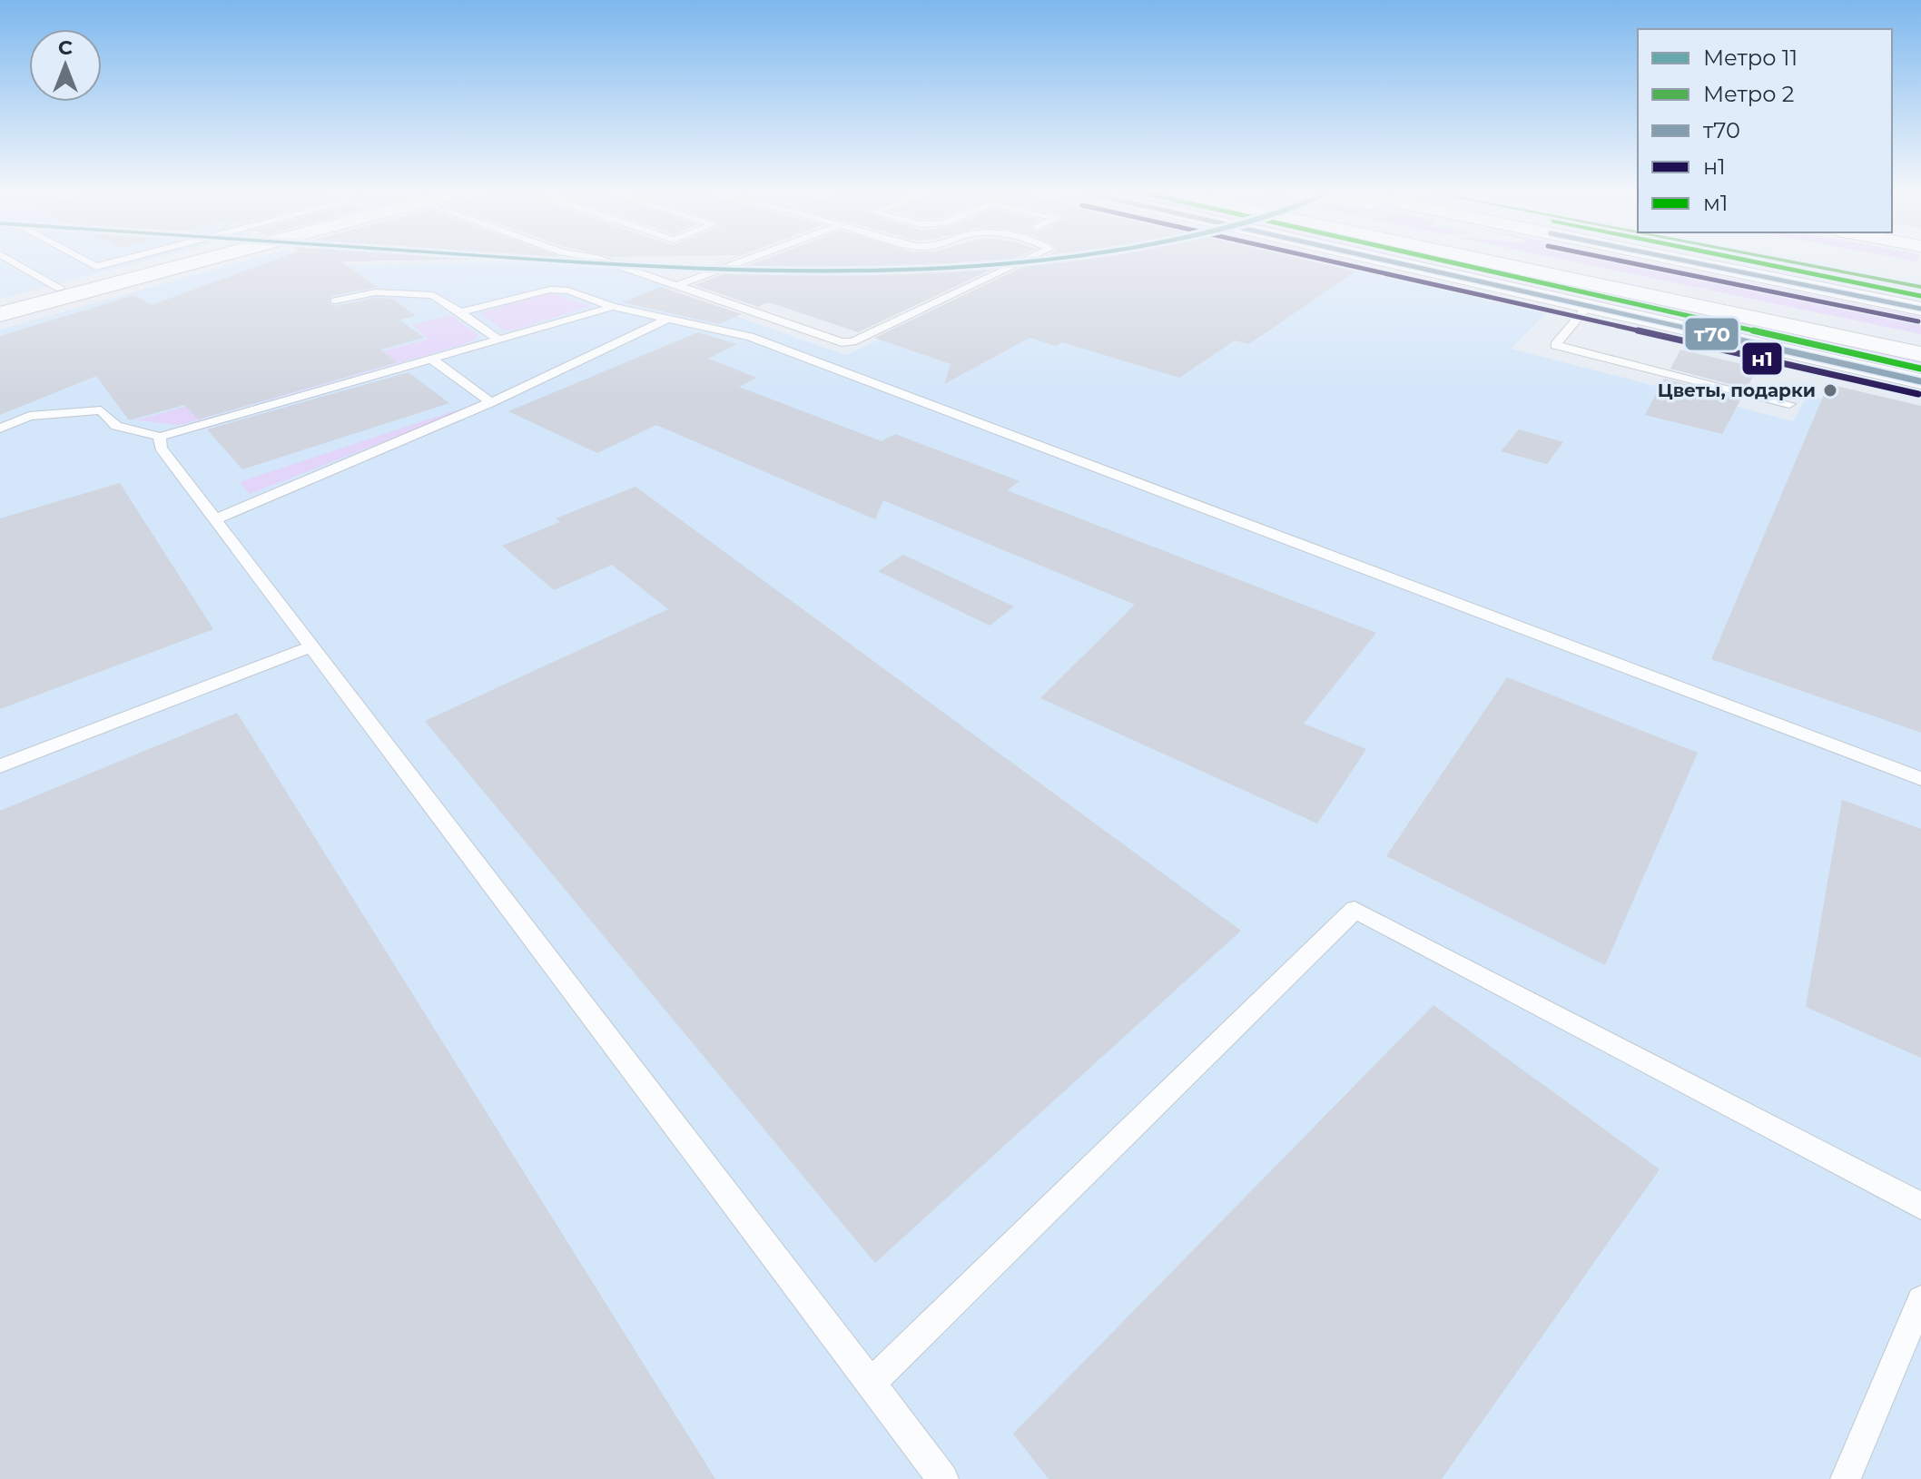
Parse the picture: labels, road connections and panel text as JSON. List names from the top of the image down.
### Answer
{
  "places": ["Цветы, подарки"],
  "lines": [
    "metro line 11",
    "metro line 2",
    "transit line т70",
    "transit line н1",
    "transit line м1"
  ],
  "legend": [
    "Метро 11",
    "Метро 2",
    "т70",
    "н1",
    "м1"
  ],
  "north": "top"
}
